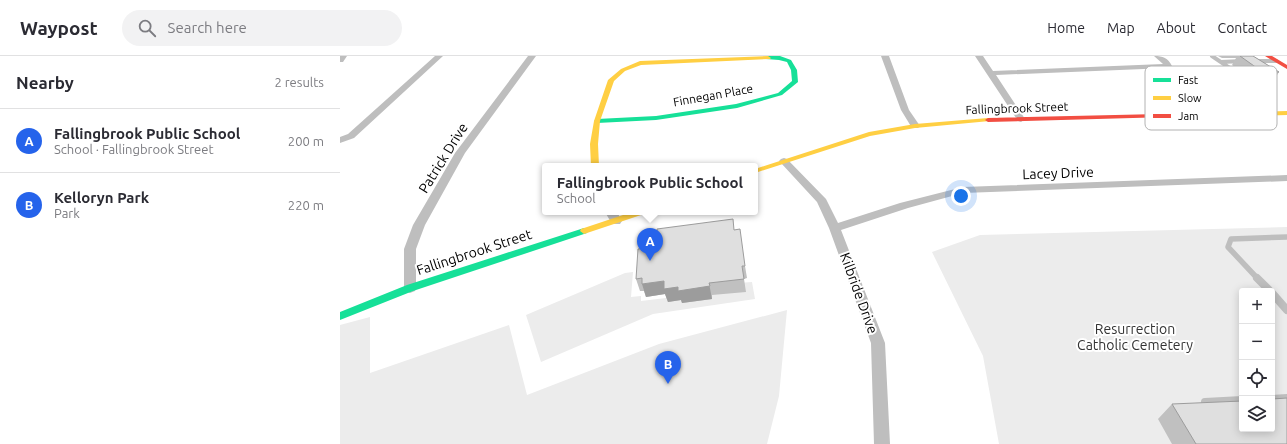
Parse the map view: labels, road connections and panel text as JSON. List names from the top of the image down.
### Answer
{
  "streets": {
    "street": [
      "Finnegan Place",
      "Fallingbrook Street",
      "Patrick Drive",
      "Lacey Drive",
      "Kilbride Drive"
    ]
  },
  "crossings": [
    ["Fallingbrook Street", "Patrick Drive"],
    ["Fallingbrook Street", "Kilbride Drive"],
    ["Lacey Drive", "Kilbride Drive"]
  ],
  "parks": ["Resurrection Catholic Cemetery"],
  "legend": ["Fast", "Slow", "Jam"],
  "page": {
    "header": "Waypost",
    "search": "Search here",
    "nav": [
      "Home",
      "Map",
      "About",
      "Contact"
    ],
    "heading": ["Nearby", "2 results"],
    "list": [
      {
        "mark": "A",
        "name": "Fallingbrook Public School",
        "note": "School · Fallingbrook Street",
        "value": "200 m"
      },
      {
        "mark": "B",
        "name": "Kelloryn Park",
        "note": "Park",
        "value": "220 m"
      }
    ],
    "popup": ["Fallingbrook Public School", "School"],
    "pins": ["A", "B"],
    "map_buttons": ["+", "−"]
  }
}
